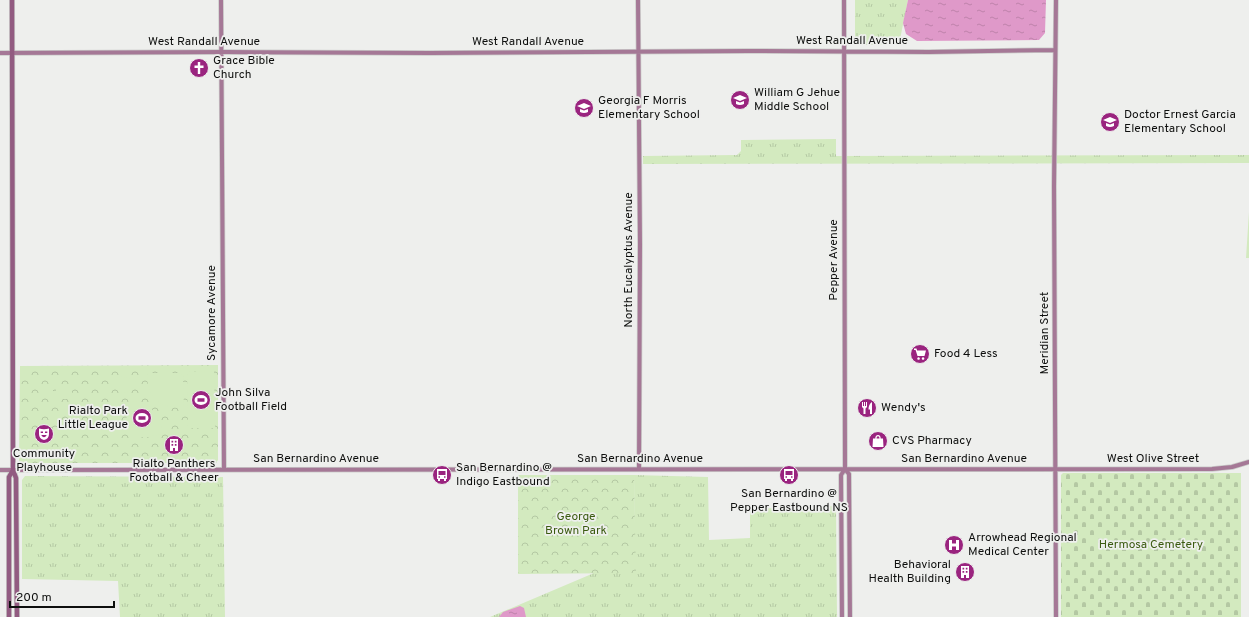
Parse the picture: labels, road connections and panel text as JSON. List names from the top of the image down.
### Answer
{
  "streets": {
    "street": [
      "West Randall Avenue",
      "North Eucalyptus Avenue",
      "Pepper Avenue",
      "Sycamore Avenue",
      "Meridian Street",
      "San Bernardino Avenue",
      "West Olive Street"
    ]
  },
  "crossings": [
    ["West Randall Avenue", "North Eucalyptus Avenue"],
    ["West Randall Avenue", "Pepper Avenue"],
    ["West Randall Avenue", "Sycamore Avenue"],
    ["West Randall Avenue", "Meridian Street"],
    ["North Eucalyptus Avenue", "San Bernardino Avenue"],
    ["Pepper Avenue", "San Bernardino Avenue"],
    ["Sycamore Avenue", "San Bernardino Avenue"],
    ["Meridian Street", "San Bernardino Avenue"],
    ["Meridian Street", "West Olive Street"],
    ["San Bernardino Avenue", "West Olive Street"]
  ],
  "parks": ["George Brown Park", "Hermosa Cemetery"],
  "places": {
    "church": ["Grace Bible Church"],
    "school or university": ["William G Jehue Middle School", "Georgia F Morris Elementary School", "Doctor Ernest Garcia Elementary School"],
    "supermarket": ["Food 4 Less"],
    "sports": ["John Silva Football Field", "Rialto Park Little League"],
    "restaurant": ["Wendy's"],
    "theatre": ["Community Playhouse"],
    "shop": ["CVS Pharmacy"],
    "building": ["Rialto Panthers Football & Cheer", "Behavioral Health Building"],
    "bus stop": ["San Bernardino @ Indigo Eastbound", "San Bernardino @ Pepper Eastbound NS"],
    "hospital": ["Arrowhead Regional Medical Center"]
  },
  "scale_bar": "200 m"
}
